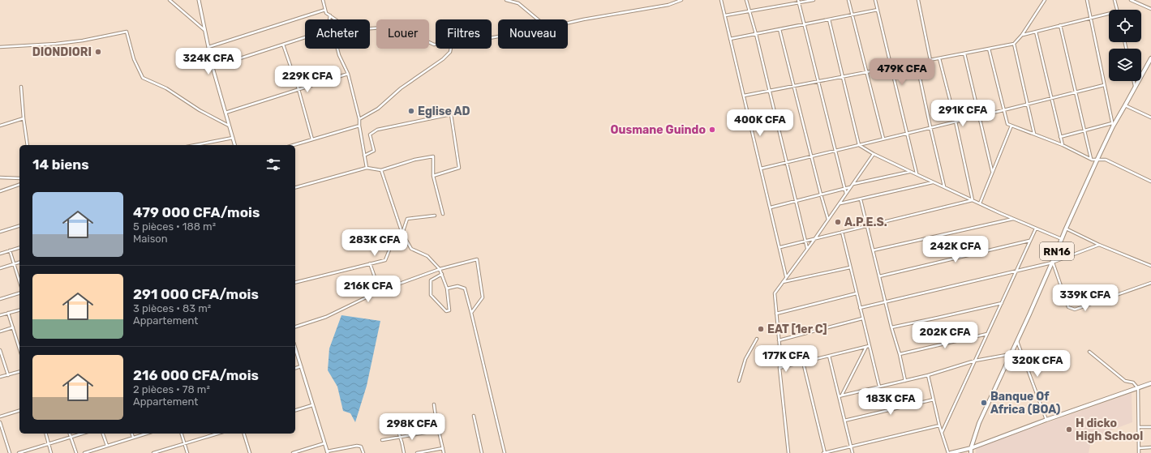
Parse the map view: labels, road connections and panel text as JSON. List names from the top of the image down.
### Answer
{
  "streets": {
    "main road": ["RN16"]
  },
  "places": [
    "DIONDIORI",
    "Eglise AD",
    "Ousmane Guindo",
    "A.P.E.S.",
    "EAT [1er C]",
    "Banque Of Africa (BOA)",
    "H dicko High School"
  ],
  "page": {
    "chip": [
      "Acheter",
      "Louer",
      "Filtres",
      "Nouveau"
    ],
    "price": [
      "324K CFA",
      "479K CFA",
      "229K CFA",
      "291K CFA",
      "400K CFA",
      "283K CFA",
      "242K CFA",
      "216K CFA",
      "339K CFA",
      "202K CFA",
      "177K CFA",
      "320K CFA",
      "183K CFA",
      "298K CFA"
    ],
    "heading": "14 biens",
    "list": [
      {
        "name": "479 000 CFA/mois",
        "note": "5 pièces · 188 m² · Maison"
      },
      {
        "name": "291 000 CFA/mois",
        "note": "3 pièces · 83 m² · Appartement"
      },
      {
        "name": "216 000 CFA/mois",
        "note": "2 pièces · 78 m² · Appartement"
      }
    ]
  }
}
